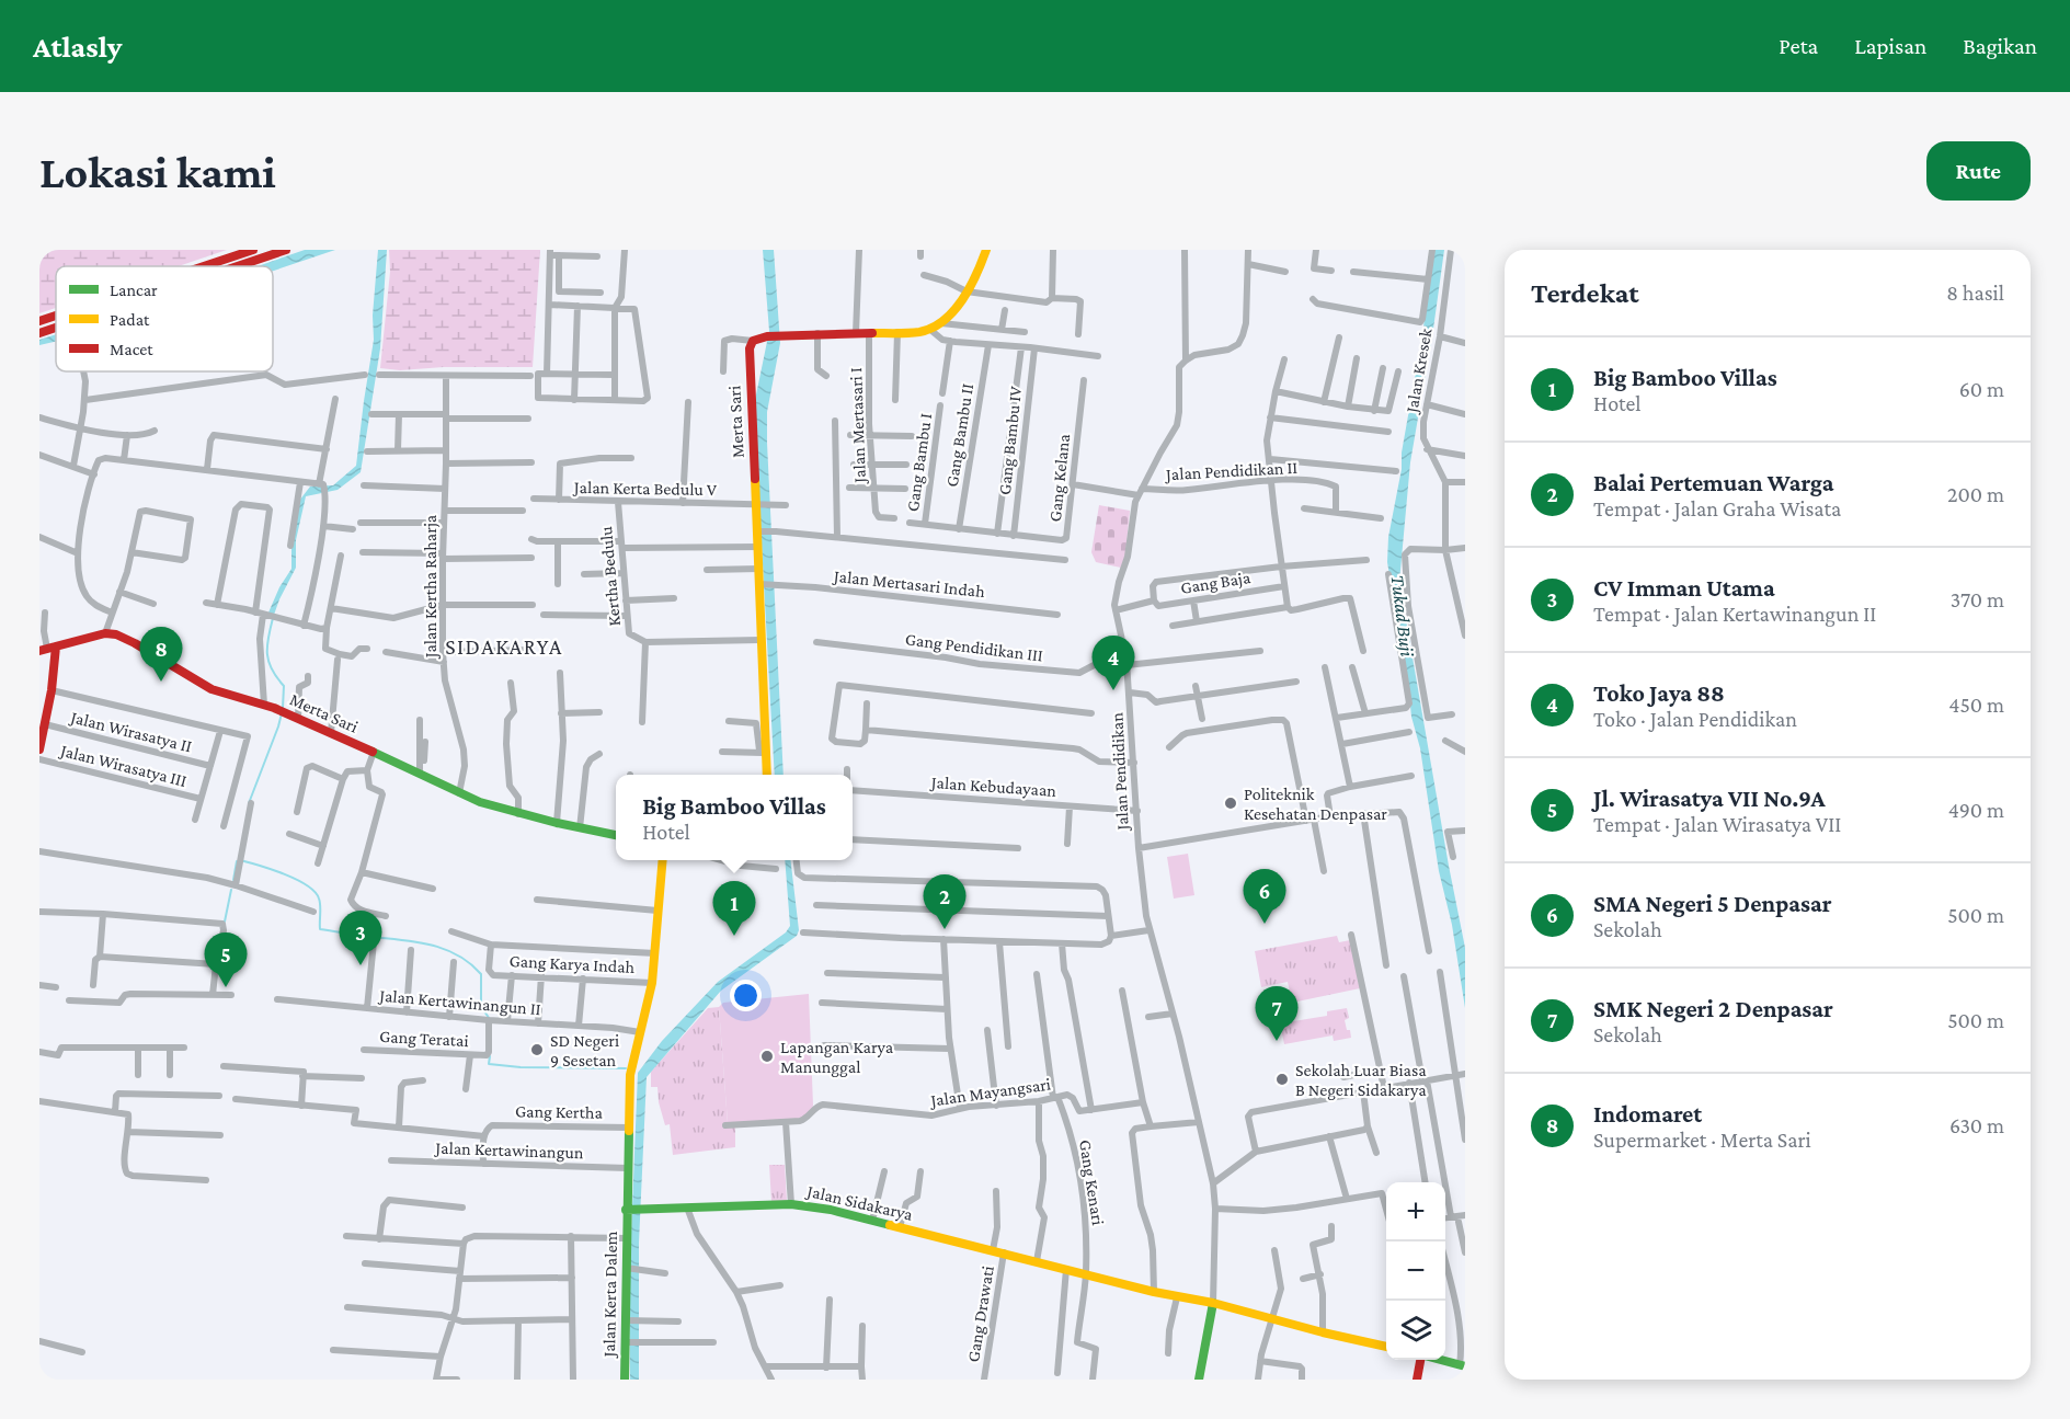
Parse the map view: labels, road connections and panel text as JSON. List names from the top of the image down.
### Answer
{
  "streets": {
    "main road": ["Merta Sari", "Jalan Sidakarya", "Jalan Kerta Dalem"],
    "street": [
      "Jalan Kresek",
      "Jalan Mertasari I",
      "Gang Bambu II",
      "Gang Bambu IV",
      "Gang Bambu I",
      "Jalan Pendidikan II",
      "Gang Kelana",
      "Jalan Kerta Bedulu V",
      "Kertha Bedulu",
      "Gang Baja",
      "Jalan Mertasari Indah",
      "Jalan Kertha Raharja",
      "Gang Pendidikan III",
      "Jalan Wirasatya II",
      "Jalan Wirasatya III",
      "Jalan Pendidikan",
      "Jalan Kebudayaan",
      "Gang Karya Indah",
      "Jalan Kertawinangun II",
      "Gang Teratai",
      "Jalan Mayangsari",
      "Gang Kertha",
      "Jalan Kertawinangun",
      "Gang Kenari",
      "Gang Drawati"
    ]
  },
  "crossings": [
    ["Merta Sari", "Jalan Kerta Bedulu V"],
    ["Merta Sari", "Jalan Mertasari Indah"],
    ["Merta Sari", "Jalan Kertha Raharja"],
    ["Gang Bambu II", "Gang Kelana"],
    ["Gang Bambu IV", "Gang Kelana"],
    ["Gang Bambu I", "Gang Kelana"],
    ["Jalan Pendidikan II", "Gang Kelana"],
    ["Jalan Pendidikan II", "Jalan Pendidikan"],
    ["Jalan Kerta Bedulu V", "Kertha Bedulu"],
    ["Gang Baja", "Jalan Pendidikan"],
    ["Gang Pendidikan III", "Jalan Pendidikan"],
    ["Jalan Pendidikan", "Jalan Kebudayaan"],
    ["Jalan Pendidikan", "Jalan Sidakarya"],
    ["Jalan Kertawinangun II", "Gang Teratai"],
    ["Jalan Mayangsari", "Gang Kenari"],
    ["Gang Kenari", "Jalan Sidakarya"],
    ["Jalan Sidakarya", "Jalan Kerta Dalem"],
    ["Jalan Sidakarya", "Gang Drawati"]
  ],
  "districts": ["SIDAKARYA"],
  "water": ["Tukad Buji"],
  "places": [
    "Politeknik Kesehatan Denpasar",
    "SD Negeri 9 Sesetan",
    "Lapangan Karya Manunggal",
    "Sekolah Luar Biasa B Negeri Sidakarya"
  ],
  "legend": ["Lancar", "Padat", "Macet"],
  "page": {
    "header": "Atlasly",
    "nav": ["Peta", "Lapisan", "Bagikan"],
    "buttons": "Rute",
    "title": "Lokasi kami",
    "heading": ["Terdekat", "8 hasil"],
    "list": [
      {
        "mark": "1",
        "name": "Big Bamboo Villas",
        "note": "Hotel",
        "value": "60 m"
      },
      {
        "mark": "2",
        "name": "Balai Pertemuan Warga",
        "note": "Tempat · Jalan Graha Wisata",
        "value": "200 m"
      },
      {
        "mark": "3",
        "name": "CV Imman Utama",
        "note": "Tempat · Jalan Kertawinangun II",
        "value": "370 m"
      },
      {
        "mark": "4",
        "name": "Toko Jaya 88",
        "note": "Toko · Jalan Pendidikan",
        "value": "450 m"
      },
      {
        "mark": "5",
        "name": "Jl. Wirasatya VII No.9A",
        "note": "Tempat · Jalan Wirasatya VII",
        "value": "490 m"
      },
      {
        "mark": "6",
        "name": "SMA Negeri 5 Denpasar",
        "note": "Sekolah",
        "value": "500 m"
      },
      {
        "mark": "7",
        "name": "SMK Negeri 2 Denpasar",
        "note": "Sekolah",
        "value": "500 m"
      },
      {
        "mark": "8",
        "name": "Indomaret",
        "note": "Supermarket · Merta Sari",
        "value": "630 m"
      }
    ],
    "pins": [
      "8",
      "4",
      "6",
      "2",
      "1",
      "3",
      "5",
      "7"
    ],
    "popup": ["Big Bamboo Villas", "Hotel"],
    "map_buttons": ["+", "−"]
  }
}
